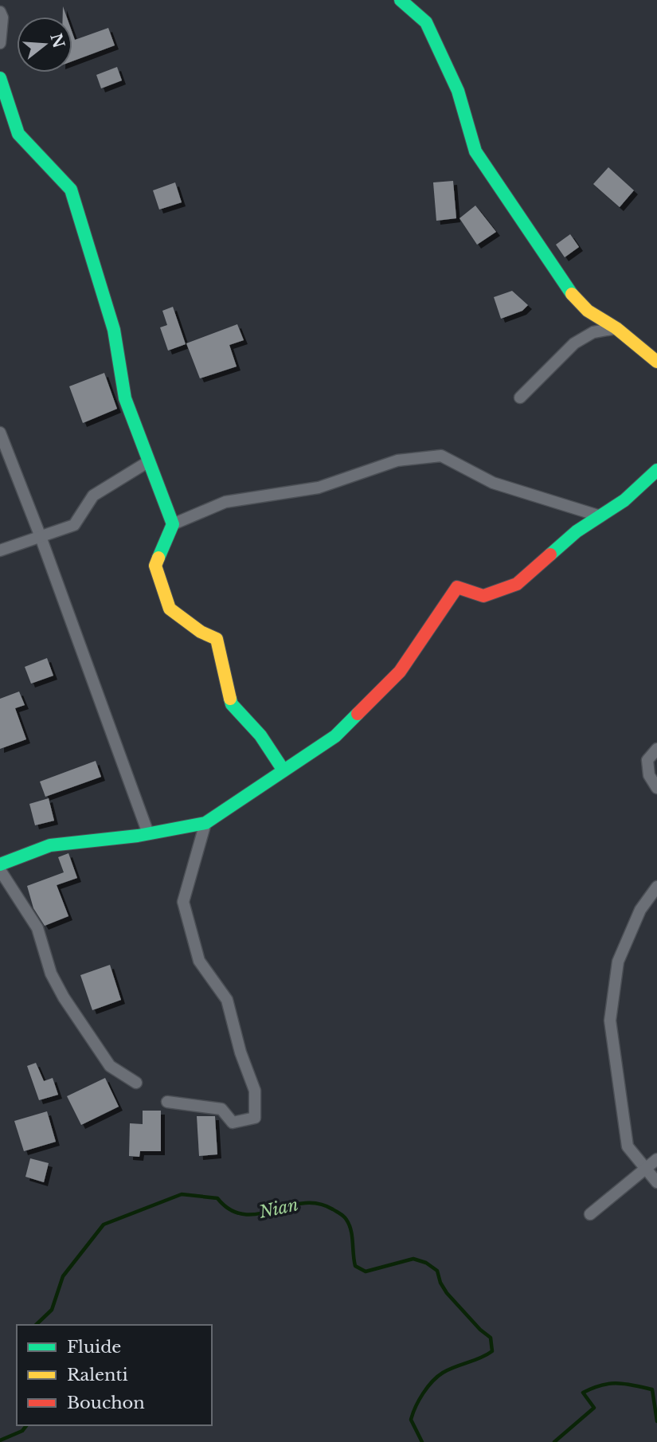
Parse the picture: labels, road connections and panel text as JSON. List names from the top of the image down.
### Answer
{
  "water": ["Nian"],
  "legend": ["Fluide", "Ralenti", "Bouchon"],
  "north": "right"
}
